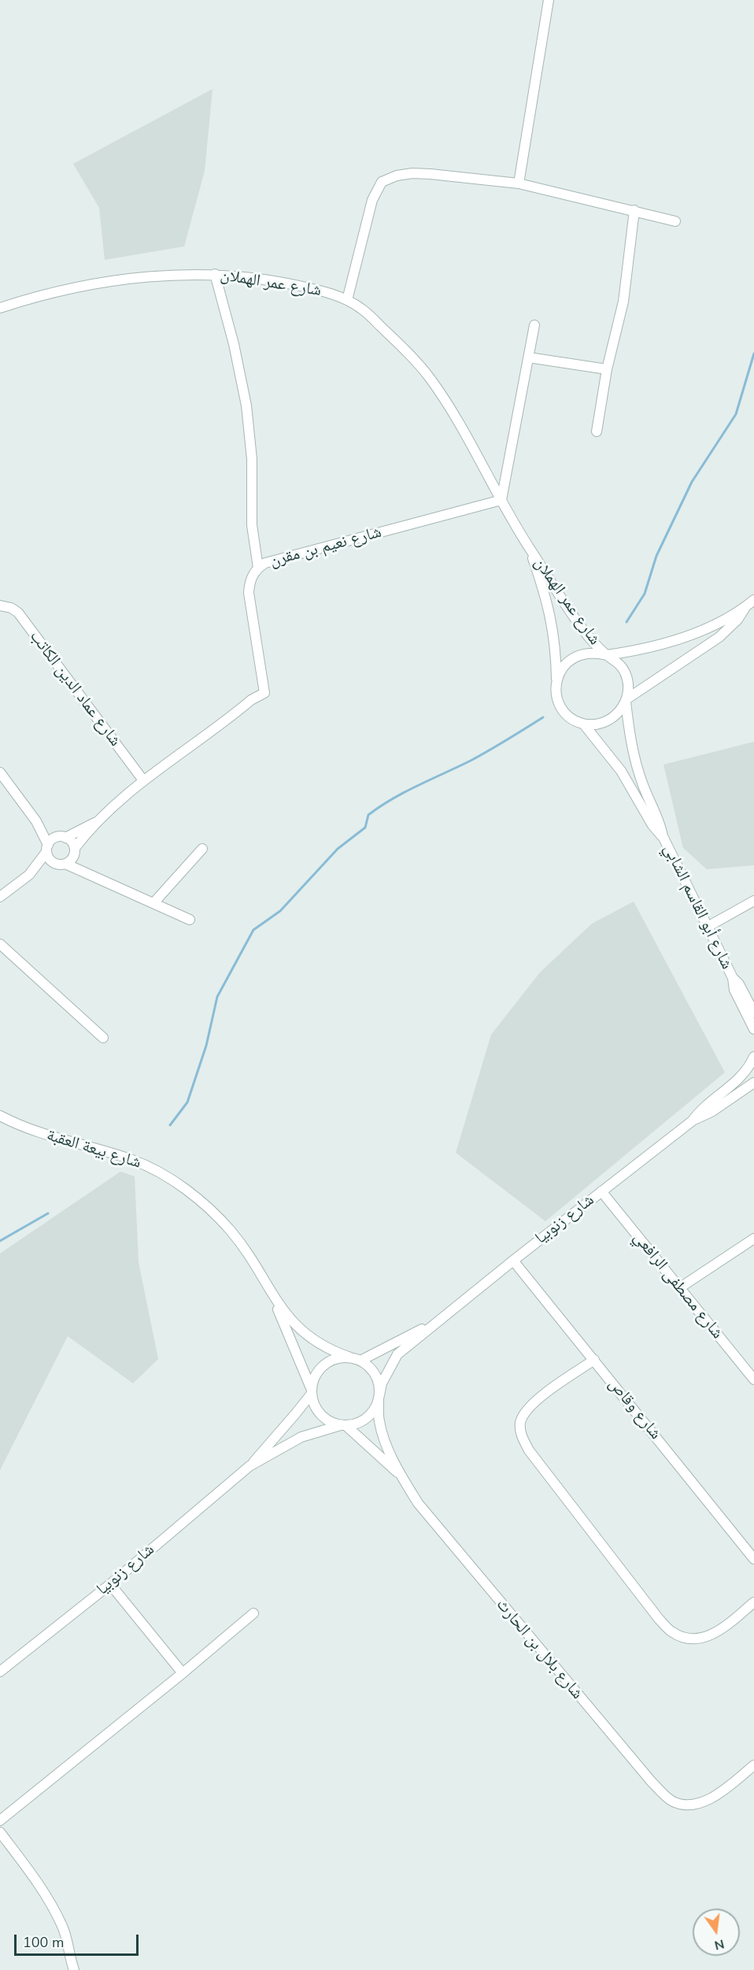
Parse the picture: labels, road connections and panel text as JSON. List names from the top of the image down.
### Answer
{
  "streets": {
    "street": [
      "شارع عمر الهملان",
      "شارع نعيم بن مقرن",
      "شارع عماد الدين الكاتب",
      "شارع أبو القاسم الشابي",
      "شارع بيعة العقبة",
      "شارع زنوبيا",
      "شارع مصطفى الرافعي",
      "شارع وقاص",
      "شارع بلال بن الحارث"
    ]
  },
  "crossings": [
    ["شارع عمر الهملان", "شارع نعيم بن مقرن"],
    ["شارع عمر الهملان", "شارع أبو القاسم الشابي"],
    ["شارع نعيم بن مقرن", "شارع عماد الدين الكاتب"],
    ["شارع بيعة العقبة", "شارع زنوبيا"],
    ["شارع بيعة العقبة", "شارع بلال بن الحارث"],
    ["شارع زنوبيا", "شارع مصطفى الرافعي"],
    ["شارع زنوبيا", "شارع وقاص"],
    ["شارع زنوبيا", "شارع بلال بن الحارث"]
  ],
  "scale_bar": "100 m",
  "north": "bottom"
}
